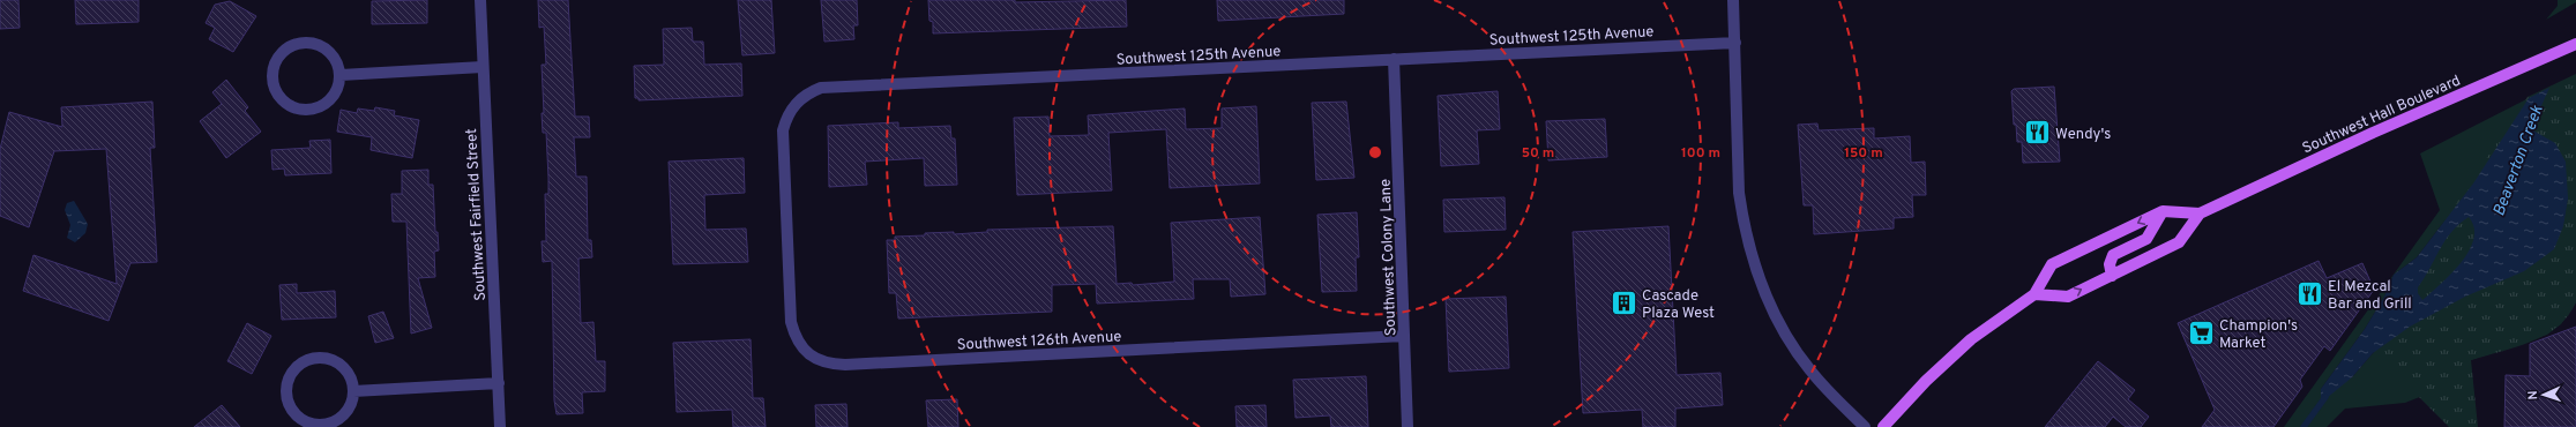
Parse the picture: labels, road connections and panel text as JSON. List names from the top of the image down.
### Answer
{
  "streets": {
    "main road": ["Southwest Hall Boulevard"],
    "street": [
      "Southwest 125th Avenue",
      "Southwest Fairfield Street",
      "Southwest Colony Lane",
      "Southwest 126th Avenue"
    ]
  },
  "crossings": [
    ["Southwest 125th Avenue", "Southwest Colony Lane"],
    ["Southwest 125th Avenue", "Southwest 126th Avenue"],
    ["Southwest Colony Lane", "Southwest 126th Avenue"]
  ],
  "water": ["Beaverton Creek"],
  "places": {
    "restaurant": ["Wendy's", "El Mezcal Bar and Grill"],
    "building": ["Cascade Plaza West"],
    "supermarket": ["Champion's Market"]
  },
  "north": "left",
  "rings": ["50 m", "100 m", "150 m"]
}
